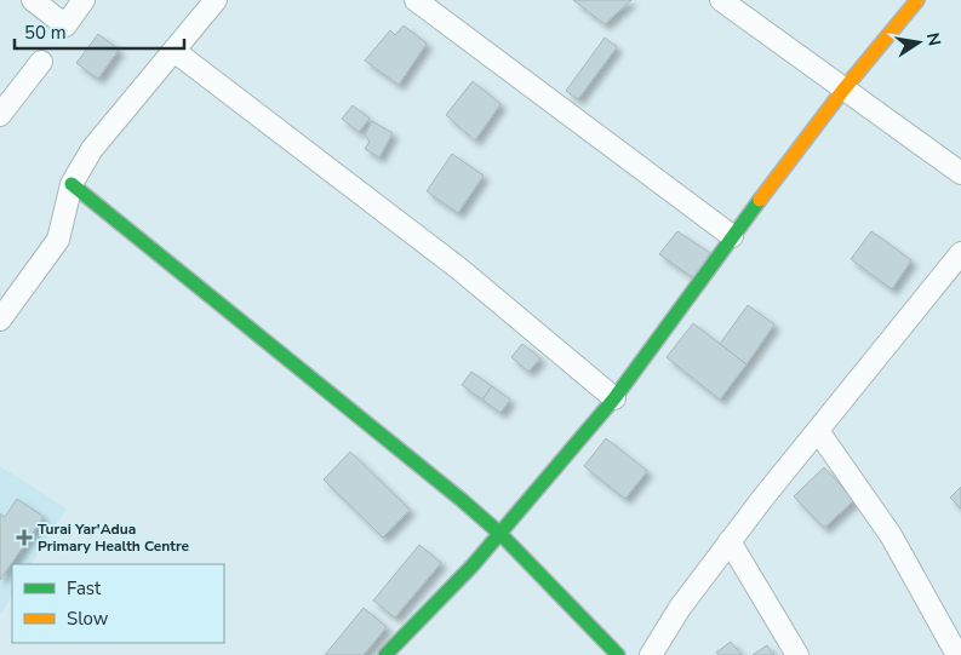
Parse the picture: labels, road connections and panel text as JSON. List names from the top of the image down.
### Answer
{
  "places": {
    "health": ["Turai Yar'Adua Primary Health Centre"]
  },
  "legend": ["Fast", "Slow"],
  "scale_bar": "50 m",
  "north": "right"
}
